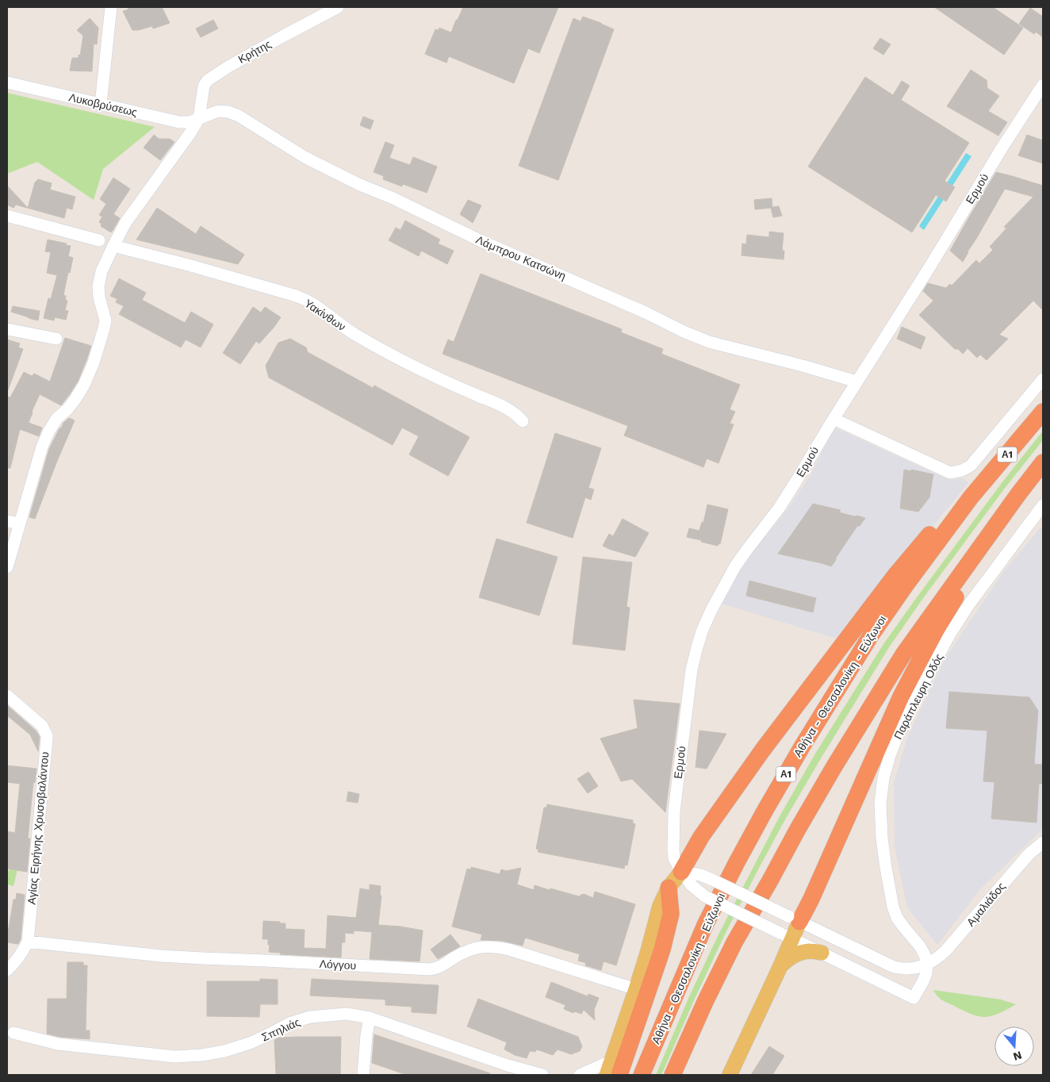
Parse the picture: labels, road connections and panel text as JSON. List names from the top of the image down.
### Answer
{
  "streets": {
    "highway": ["Α1", "Αθήνα - Θεσσαλονίκη - Εύζωνοι"],
    "street": [
      "Κρήτης",
      "Λυκοβρύσεως",
      "Ερμού",
      "Λάμπρου Κατσώνη",
      "Υακίνθων",
      "Παράπλευρη Οδός",
      "Αγίας Ειρήνης Χρυσοβαλάντου",
      "Αμαλιάδος",
      "Λόγγου",
      "Σπηλιάς"
    ]
  },
  "crossings": [
    ["Κρήτης", "Λυκοβρύσεως"],
    ["Κρήτης", "Λάμπρου Κατσώνη"],
    ["Λυκοβρύσεως", "Λάμπρου Κατσώνη"],
    ["Ερμού", "Λάμπρου Κατσώνη"],
    ["Ερμού", "Παράπλευρη Οδός"],
    ["Ερμού", "Αμαλιάδος"],
    ["Παράπλευρη Οδός", "Αμαλιάδος"],
    ["Αγίας Ειρήνης Χρυσοβαλάντου", "Λόγγου"]
  ],
  "north": "bottom"
}
